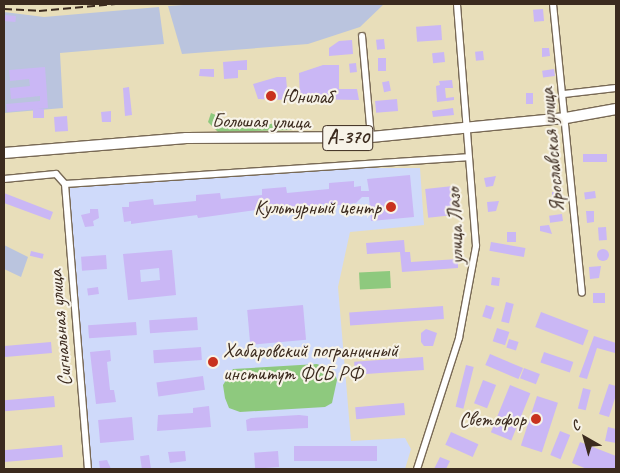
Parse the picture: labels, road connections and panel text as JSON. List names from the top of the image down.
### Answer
{
  "streets": {
    "highway": ["Большая улица", "А-370"],
    "street": ["Ярославская улица", "улица Лазо", "Сигнальная улица"]
  },
  "crossings": [
    ["Большая улица", "Ярославская улица"],
    ["Большая улица", "улица Лазо"]
  ],
  "places": [
    "Юнилаб",
    "Культурный центр",
    "Хабаровский пограничный институт ФСБ РФ",
    "Светофор"
  ],
  "north": "top left"
}
